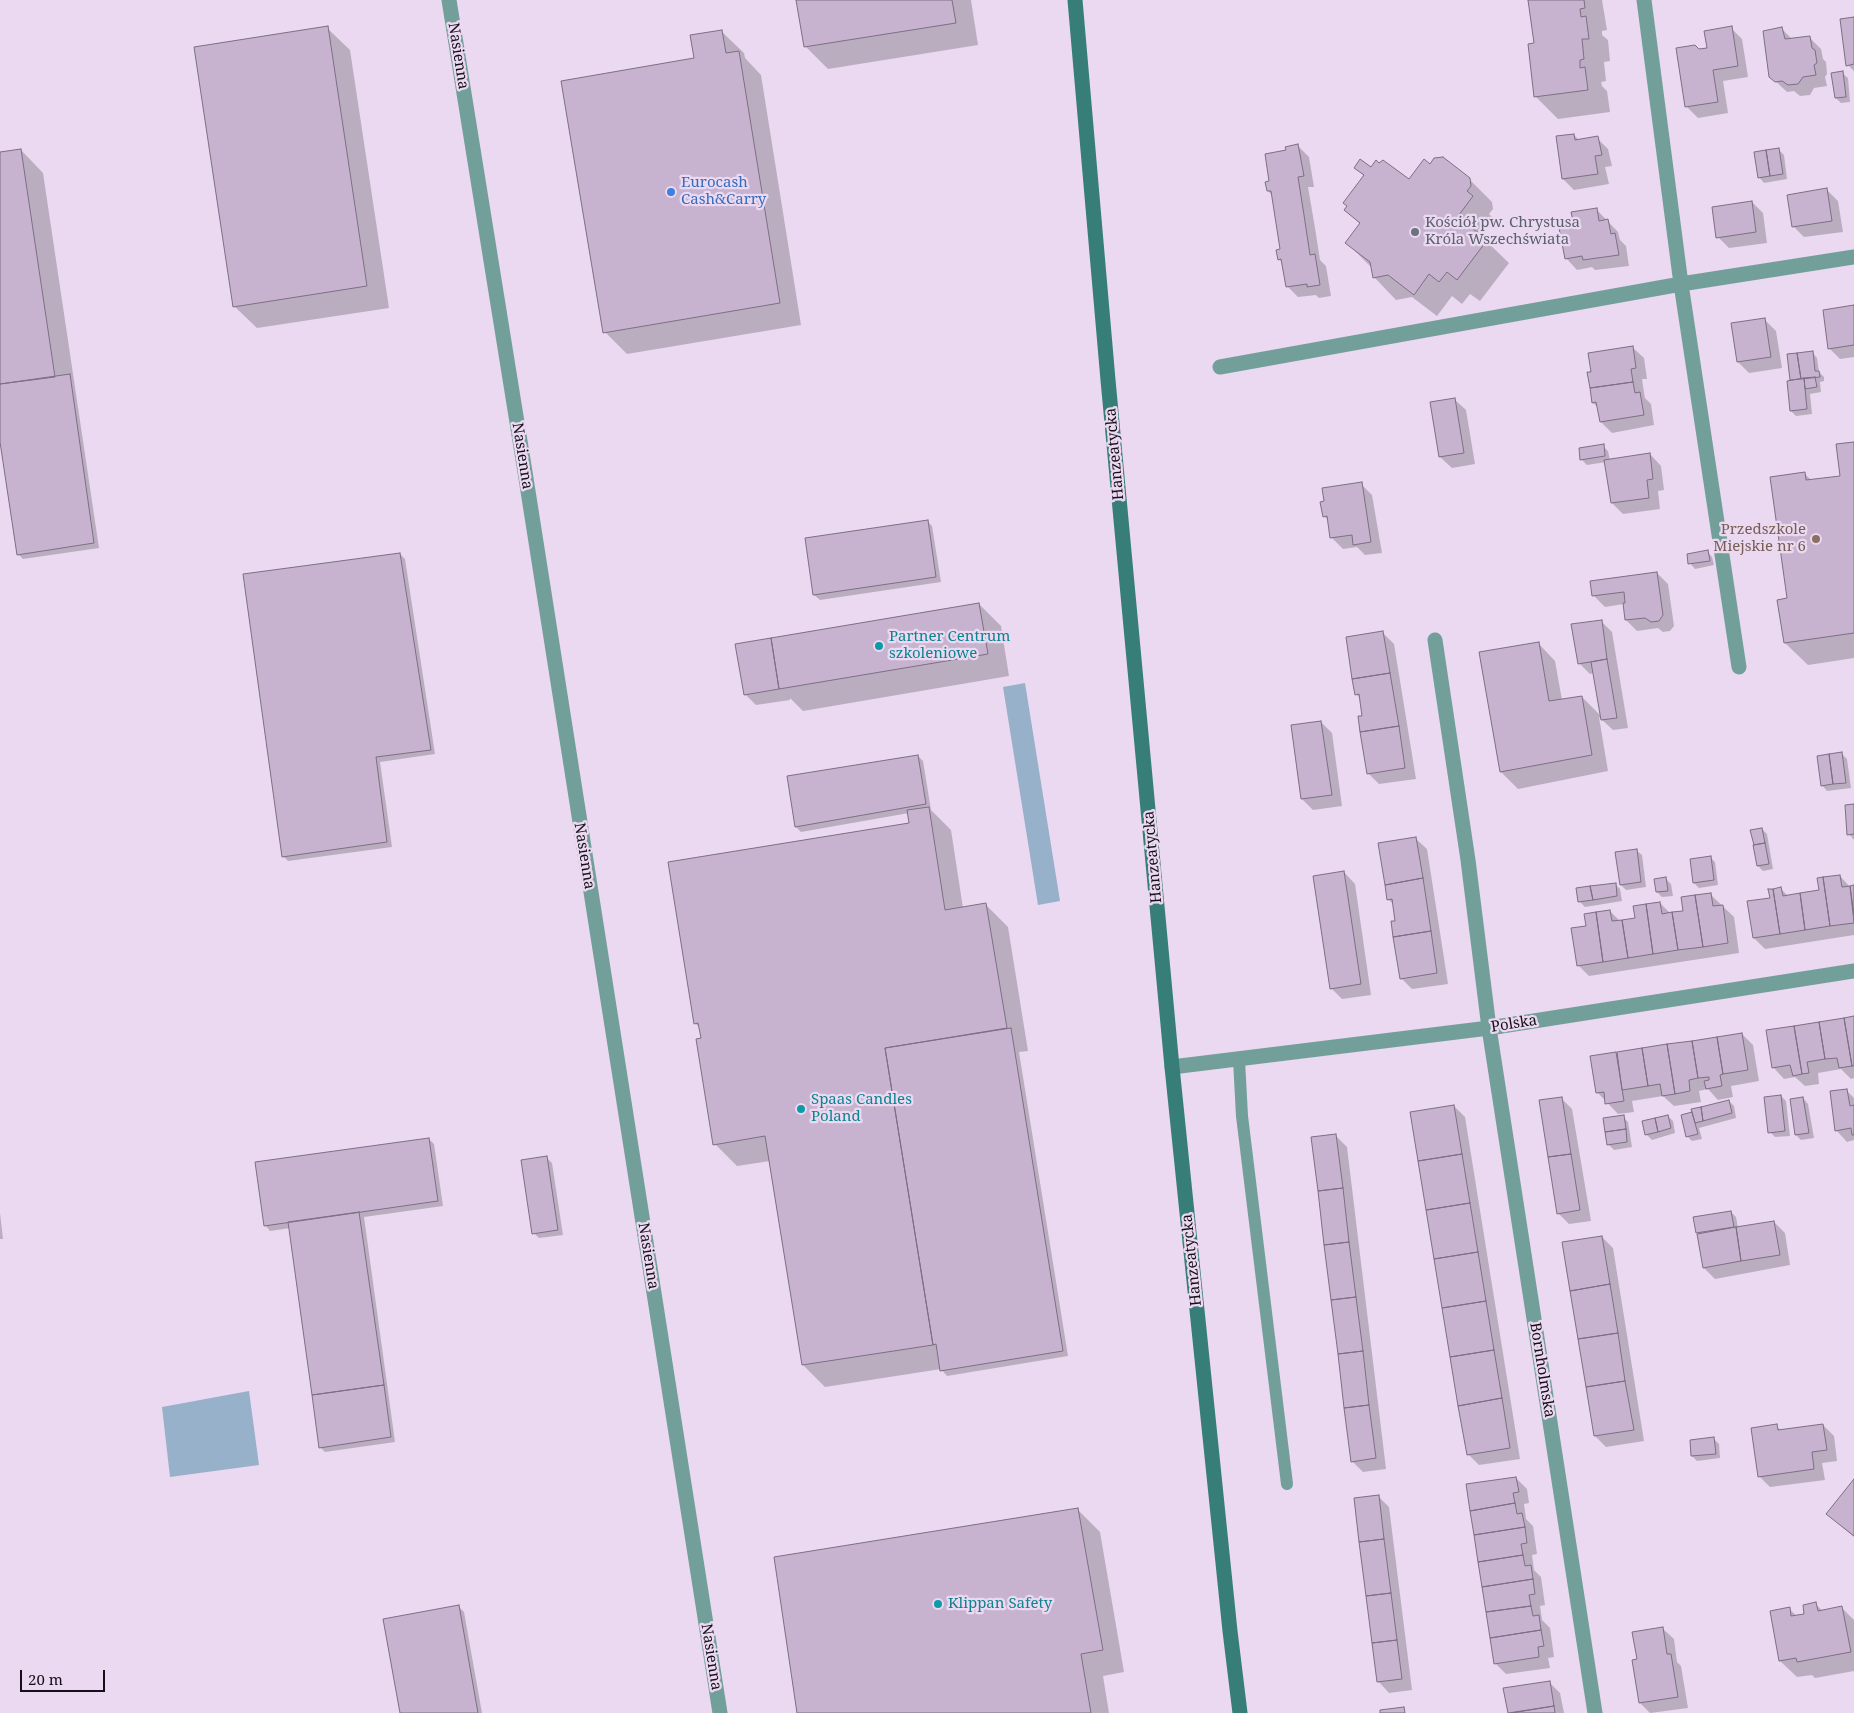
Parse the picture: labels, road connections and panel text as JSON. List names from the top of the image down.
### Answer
{
  "streets": {
    "street": [
      "Nasienna",
      "Hanzeatycka",
      "Polska",
      "Bornholmska"
    ]
  },
  "crossings": [
    ["Hanzeatycka", "Polska"],
    ["Polska", "Bornholmska"]
  ],
  "places": [
    "Eurocash Cash&Carry",
    "Kościół pw. Chrystusa Króla Wszechświata",
    "Przedszkole Miejskie nr 6",
    "Partner Centrum szkoleniowe",
    "Spaas Candles Poland",
    "Klippan Safety"
  ],
  "scale_bar": "20 m"
}
